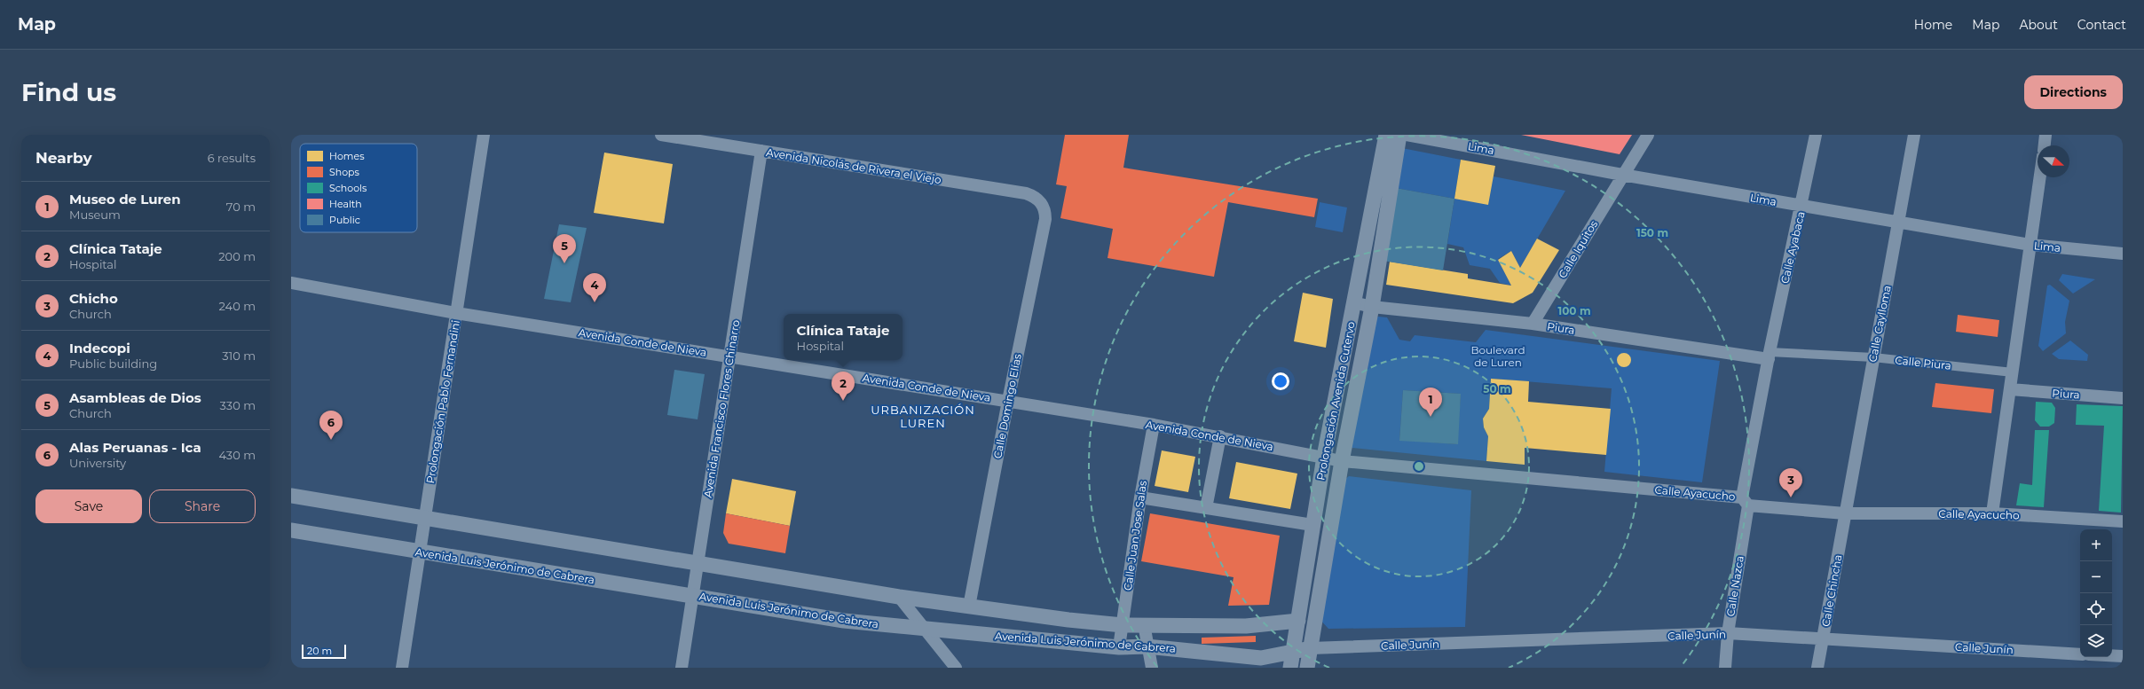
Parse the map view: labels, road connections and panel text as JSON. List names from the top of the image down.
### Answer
{
  "streets": {
    "street": [
      "Lima",
      "Avenida Nicolás de Rivera el Viejo",
      "Calle Ayabaca",
      "Calle Iquitos",
      "Calle Caylloma",
      "Piura",
      "Avenida Conde de Nieva",
      "Calle Piura",
      "Prolongación Avenida Cutervo",
      "Prolongación Pablo Fernandini",
      "Calle Domingo Elías",
      "Avenida Francisco Flores Chinarro",
      "Calle Ayacucho",
      "Calle Juan Jose Salas",
      "Avenida Luis Jerónimo de Cabrera",
      "Calle Nazca",
      "Calle Chincha",
      "Calle Junín"
    ]
  },
  "crossings": [
    ["Lima", "Calle Ayabaca"],
    ["Lima", "Calle Iquitos"],
    ["Lima", "Calle Caylloma"],
    ["Avenida Nicolás de Rivera el Viejo", "Calle Domingo Elías"],
    ["Avenida Nicolás de Rivera el Viejo", "Avenida Francisco Flores Chinarro"],
    ["Calle Ayabaca", "Piura"],
    ["Calle Ayabaca", "Calle Piura"],
    ["Calle Ayabaca", "Calle Nazca"],
    ["Calle Iquitos", "Piura"],
    ["Calle Caylloma", "Calle Piura"],
    ["Calle Caylloma", "Calle Ayacucho"],
    ["Calle Caylloma", "Calle Chincha"],
    ["Piura", "Calle Piura"],
    ["Piura", "Prolongación Avenida Cutervo"],
    ["Piura", "Calle Nazca"],
    ["Avenida Conde de Nieva", "Prolongación Avenida Cutervo"],
    ["Avenida Conde de Nieva", "Prolongación Pablo Fernandini"],
    ["Avenida Conde de Nieva", "Calle Domingo Elías"],
    ["Avenida Conde de Nieva", "Avenida Francisco Flores Chinarro"],
    ["Avenida Conde de Nieva", "Calle Ayacucho"],
    ["Avenida Conde de Nieva", "Calle Juan Jose Salas"],
    ["Calle Piura", "Calle Nazca"],
    ["Prolongación Avenida Cutervo", "Calle Ayacucho"],
    ["Prolongación Avenida Cutervo", "Avenida Luis Jerónimo de Cabrera"],
    ["Prolongación Avenida Cutervo", "Calle Junín"],
    ["Prolongación Pablo Fernandini", "Avenida Luis Jerónimo de Cabrera"],
    ["Calle Domingo Elías", "Avenida Luis Jerónimo de Cabrera"],
    ["Avenida Francisco Flores Chinarro", "Avenida Luis Jerónimo de Cabrera"],
    ["Calle Ayacucho", "Calle Nazca"],
    ["Calle Ayacucho", "Calle Chincha"],
    ["Calle Juan Jose Salas", "Avenida Luis Jerónimo de Cabrera"],
    ["Avenida Luis Jerónimo de Cabrera", "Calle Junín"],
    ["Calle Nazca", "Calle Junín"],
    ["Calle Chincha", "Calle Junín"]
  ],
  "districts": ["URBANIZACIÓN LUREN"],
  "parks": ["Boulevard de Luren"],
  "legend": [
    "Homes",
    "Shops",
    "Schools",
    "Health",
    "Public"
  ],
  "scale_bar": "20 m",
  "north": "right",
  "page": {
    "header": "Map",
    "nav": [
      "Home",
      "Map",
      "About",
      "Contact"
    ],
    "buttons": [
      "Directions",
      ["Save", "Share"]
    ],
    "title": "Find us",
    "heading": ["Nearby", "6 results"],
    "list": [
      {
        "mark": "1",
        "name": "Museo de Luren",
        "note": "Museum",
        "value": "70 m"
      },
      {
        "mark": "2",
        "name": "Clínica Tataje",
        "note": "Hospital",
        "value": "200 m"
      },
      {
        "mark": "3",
        "name": "Chicho",
        "note": "Church",
        "value": "240 m"
      },
      {
        "mark": "4",
        "name": "Indecopi",
        "note": "Public building",
        "value": "310 m"
      },
      {
        "mark": "5",
        "name": "Asambleas de Dios",
        "note": "Church",
        "value": "330 m"
      },
      {
        "mark": "6",
        "name": "Alas Peruanas - Ica",
        "note": "University",
        "value": "430 m"
      }
    ],
    "pins": [
      "5",
      "4",
      "2",
      "1",
      "6",
      "3"
    ],
    "popup": ["Clínica Tataje", "Hospital"],
    "map_buttons": ["+", "−"],
    "scale": "20 m"
  },
  "rings": ["150 m", "100 m", "50 m"]
}
